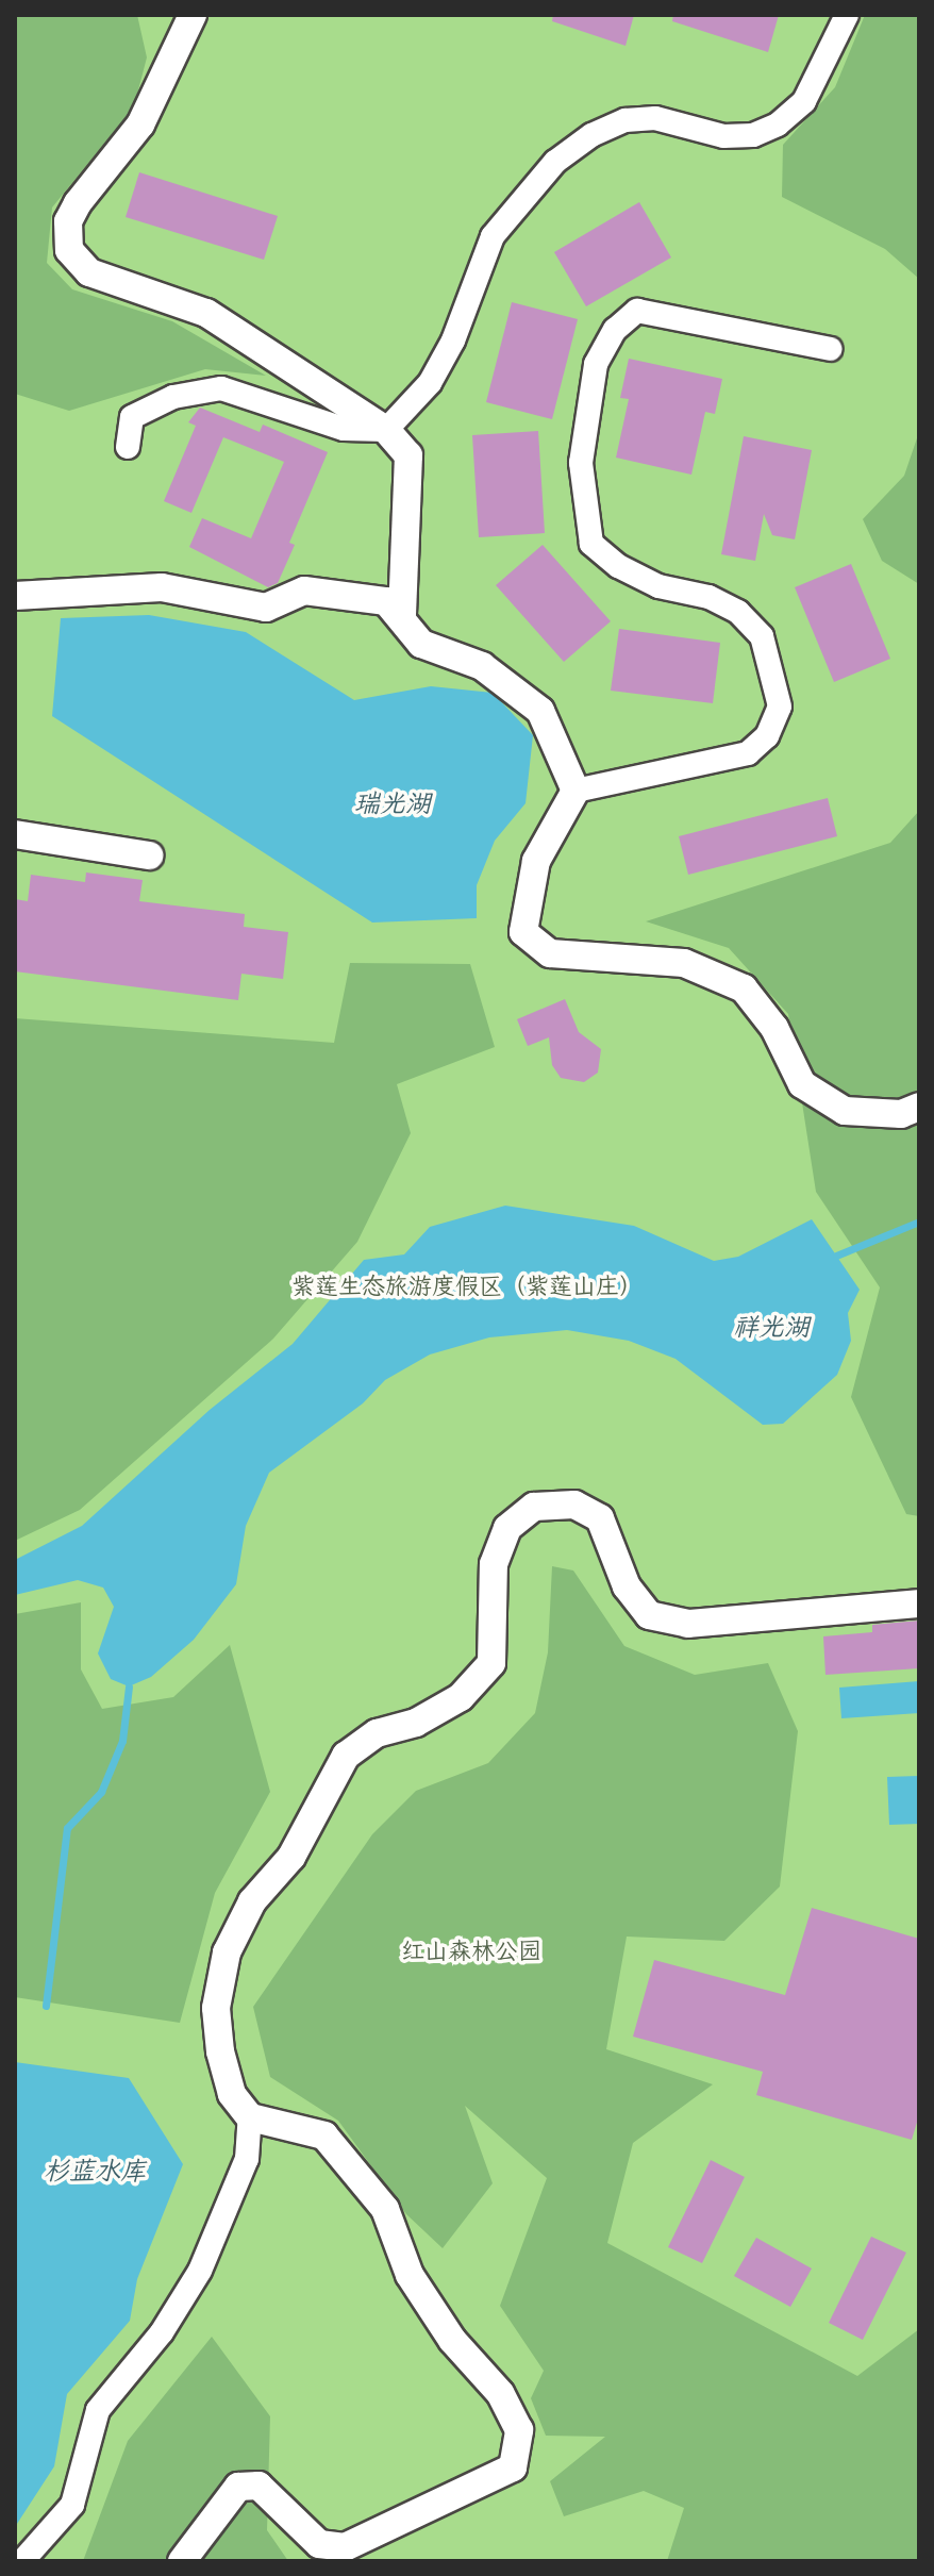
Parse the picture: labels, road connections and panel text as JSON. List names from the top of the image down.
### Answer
{
  "water": ["瑞光湖", "祥光湖", "杉蓝水库"],
  "parks": ["紫莲生态旅游度假区（紫莲山庄）", "红山森林公园"]
}
